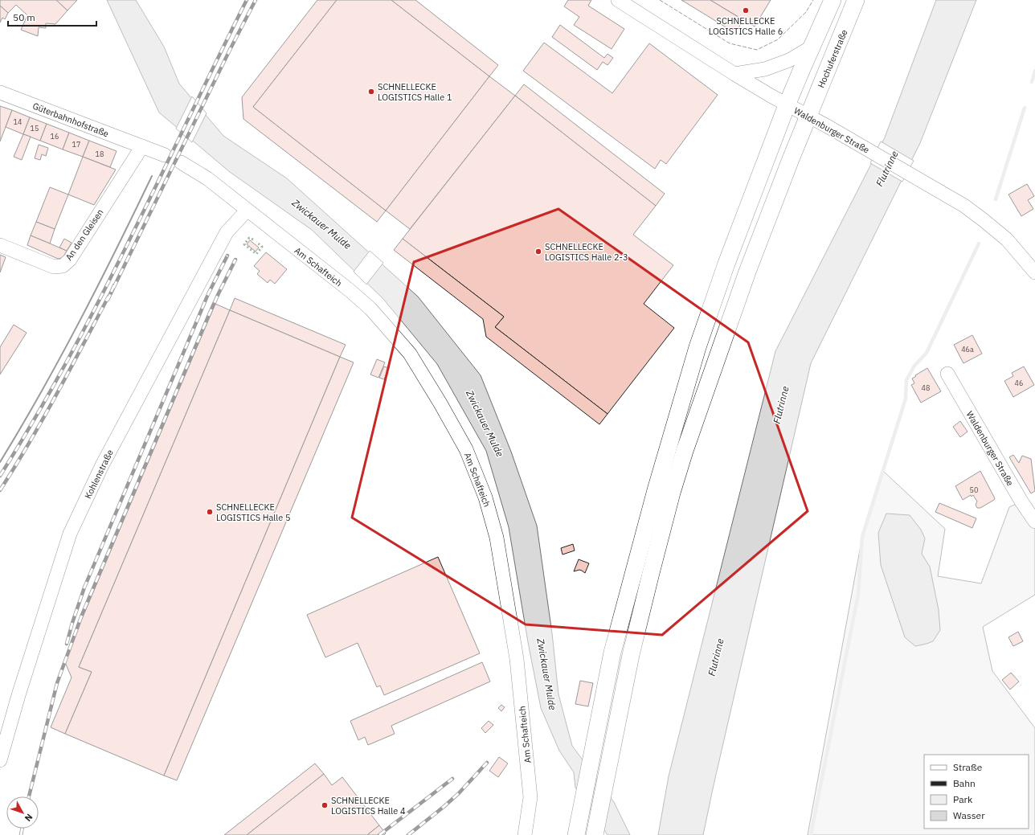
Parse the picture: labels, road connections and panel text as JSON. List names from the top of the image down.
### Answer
{
  "streets": {
    "main road": ["Hochuferstraße"],
    "street": [
      "Güterbahnhofstraße",
      "Waldenburger Straße",
      "An den Gleisen",
      "Am Schafteich",
      "Kohlenstraße"
    ]
  },
  "crossings": [
    ["Hochuferstraße", "Waldenburger Straße"],
    ["Güterbahnhofstraße", "An den Gleisen"],
    ["Am Schafteich", "Kohlenstraße"]
  ],
  "water": ["Flutrinne", "Zwickauer Mulde"],
  "places": [
    "SCHNELLECKE LOGISTICS Halle 6",
    "SCHNELLECKE LOGISTICS Halle 1",
    "SCHNELLECKE LOGISTICS Halle 2-3",
    "SCHNELLECKE LOGISTICS Halle 5",
    "SCHNELLECKE LOGISTICS Halle 4"
  ],
  "house_numbers": [
    "14",
    "15",
    "16",
    "17",
    "18",
    "46a",
    "46",
    "48",
    "50"
  ],
  "legend": [
    "Straße",
    "Bahn",
    "Park",
    "Wasser"
  ],
  "scale_bar": "50 m",
  "north": "bottom right"
}
